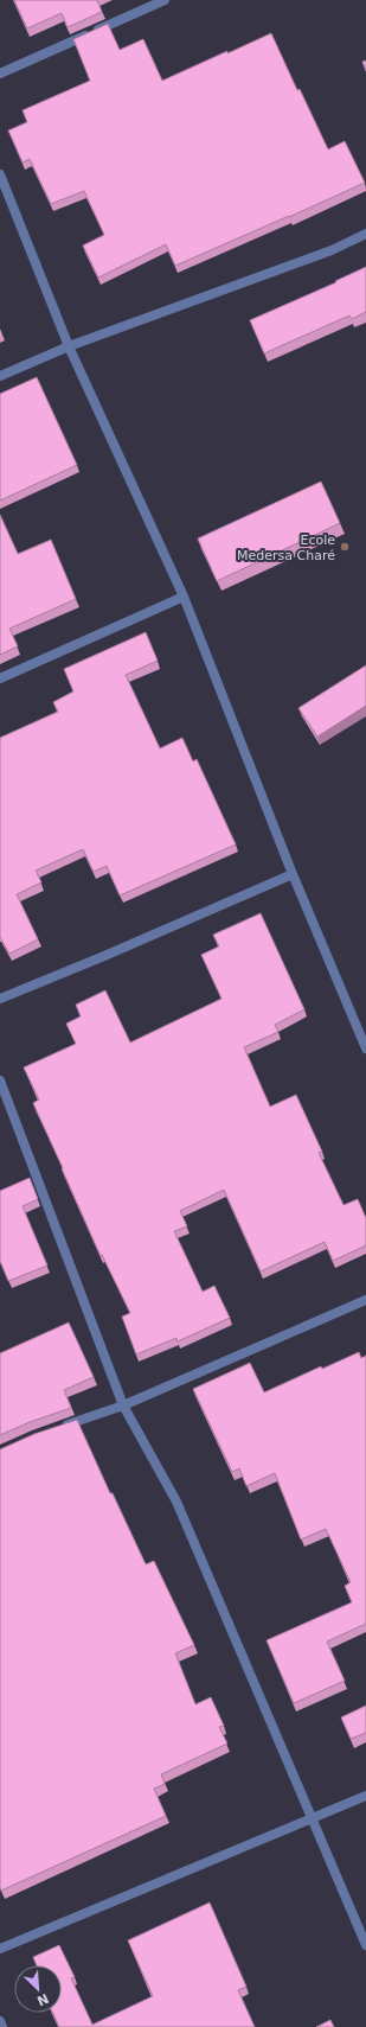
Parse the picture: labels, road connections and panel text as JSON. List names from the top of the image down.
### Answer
{
  "places": ["Ecole Medersa Charé"],
  "north": "bottom right"
}
